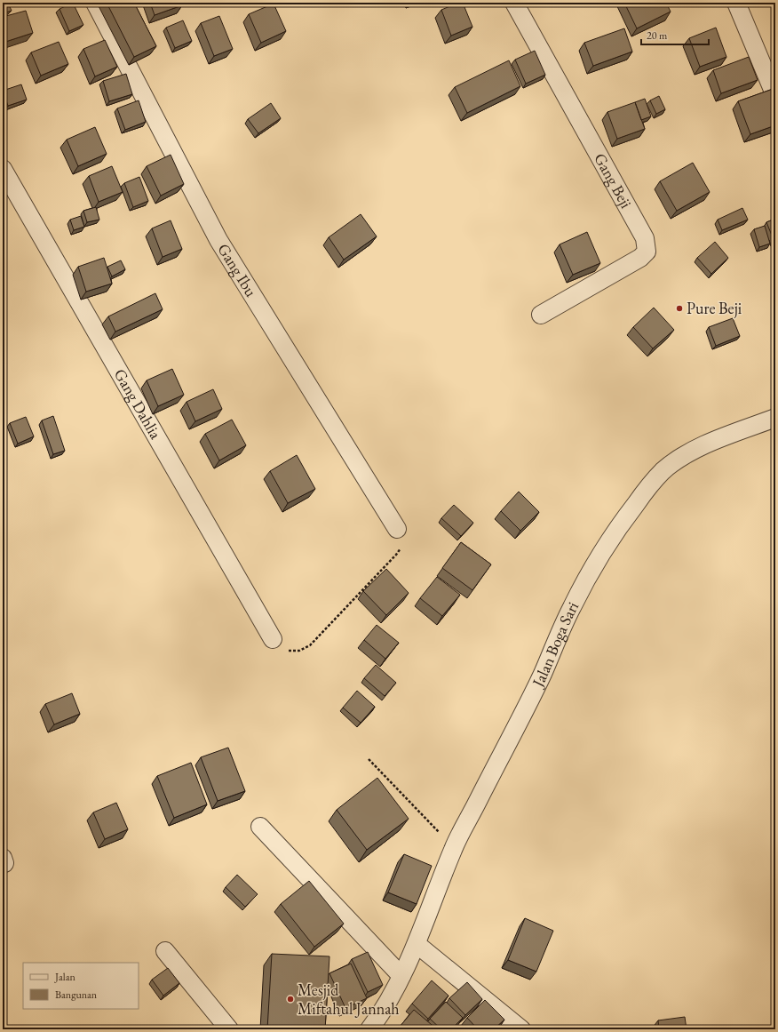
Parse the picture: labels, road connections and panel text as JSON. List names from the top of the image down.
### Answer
{
  "streets": {
    "street": [
      "Gang Beji",
      "Gang Ibu",
      "Gang Dahlia",
      "Jalan Boga Sari"
    ]
  },
  "places": ["Pure Beji", "Mesjid Miftahul Jannah"],
  "legend": ["Jalan", "Bangunan"],
  "scale_bar": "20 m"
}
